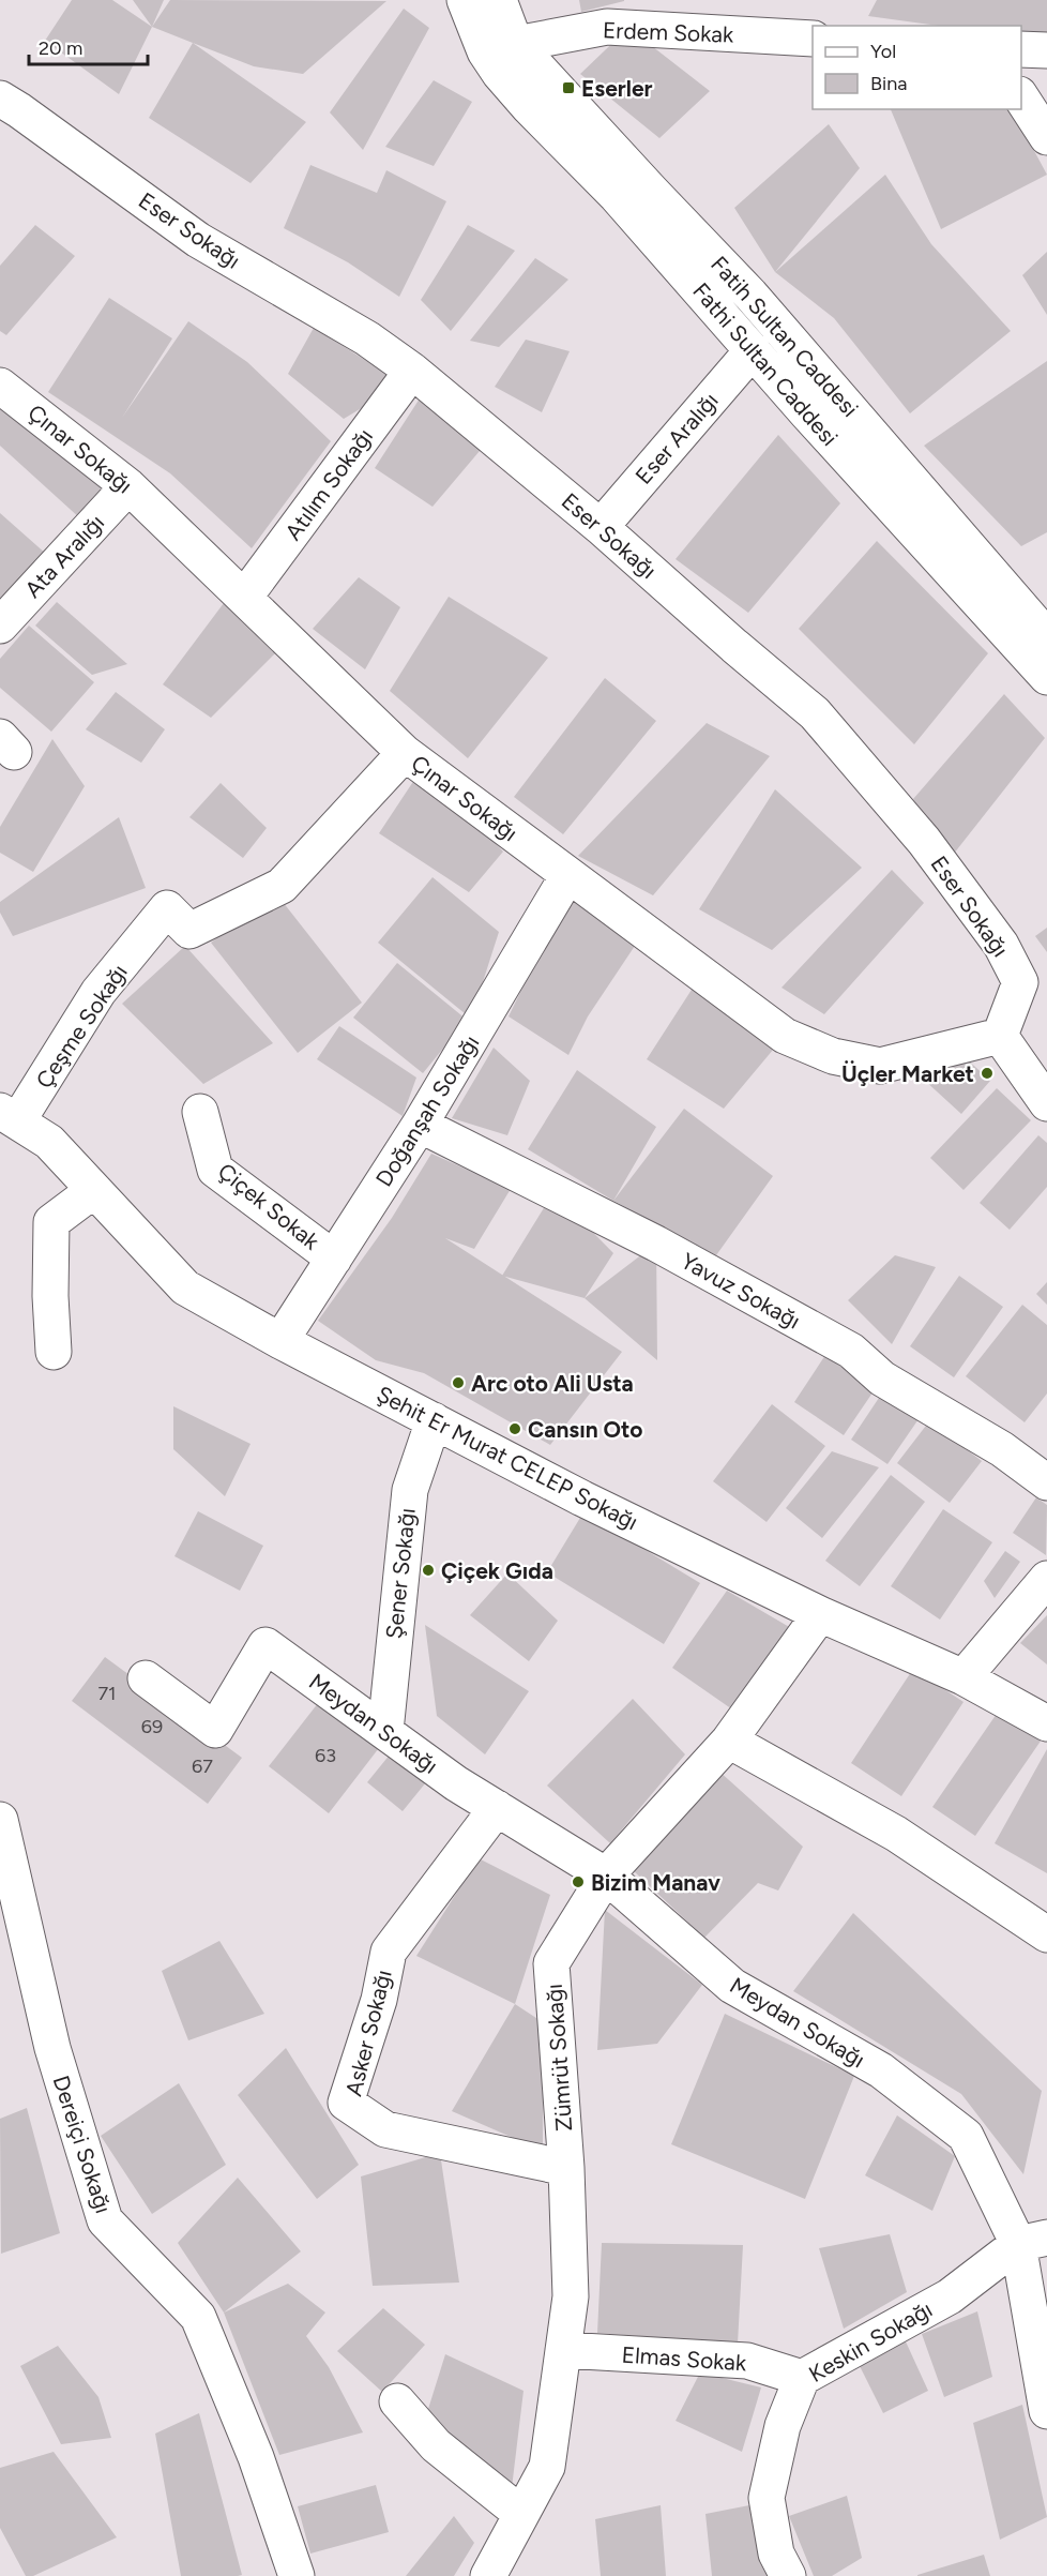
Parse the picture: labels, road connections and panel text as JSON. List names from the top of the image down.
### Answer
{
  "streets": {
    "street": [
      "Erdem Sokak",
      "Eser Sokağı",
      "Fatih Sultan Caddesi",
      "Fathi Sultan Caddesi",
      "Eser Aralığı",
      "Çınar Sokağı",
      "Atılım Sokağı",
      "Ata Aralığı",
      "Çeşme Sokağı",
      "Doğanşah Sokağı",
      "Çiçek Sokak",
      "Yavuz Sokağı",
      "Şehit Er Murat CELEP Sokağı",
      "Şener Sokağı",
      "Meydan Sokağı",
      "Asker Sokağı",
      "Zümrüt Sokağı",
      "Dereiçi Sokağı",
      "Keskin Sokağı",
      "Elmas Sokak"
    ]
  },
  "crossings": [
    ["Erdem Sokak", "Fatih Sultan Caddesi"],
    ["Erdem Sokak", "Fathi Sultan Caddesi"],
    ["Eser Sokağı", "Eser Aralığı"],
    ["Eser Sokağı", "Çınar Sokağı"],
    ["Eser Sokağı", "Atılım Sokağı"],
    ["Fatih Sultan Caddesi", "Fathi Sultan Caddesi"],
    ["Fathi Sultan Caddesi", "Eser Aralığı"],
    ["Çınar Sokağı", "Atılım Sokağı"],
    ["Çınar Sokağı", "Ata Aralığı"],
    ["Çınar Sokağı", "Çeşme Sokağı"],
    ["Çınar Sokağı", "Doğanşah Sokağı"],
    ["Çeşme Sokağı", "Şehit Er Murat CELEP Sokağı"],
    ["Doğanşah Sokağı", "Çiçek Sokak"],
    ["Doğanşah Sokağı", "Yavuz Sokağı"],
    ["Doğanşah Sokağı", "Şehit Er Murat CELEP Sokağı"],
    ["Şehit Er Murat CELEP Sokağı", "Şener Sokağı"],
    ["Şehit Er Murat CELEP Sokağı", "Zümrüt Sokağı"],
    ["Şener Sokağı", "Meydan Sokağı"],
    ["Meydan Sokağı", "Asker Sokağı"],
    ["Meydan Sokağı", "Zümrüt Sokağı"],
    ["Meydan Sokağı", "Keskin Sokağı"],
    ["Asker Sokağı", "Zümrüt Sokağı"],
    ["Zümrüt Sokağı", "Elmas Sokak"],
    ["Keskin Sokağı", "Elmas Sokak"]
  ],
  "places": {
    "transit": ["Eserler"],
    "other": [
      "Üçler Market",
      "Arc oto Ali Usta",
      "Cansın Oto",
      "Çiçek Gıda",
      "Bizim Manav"
    ]
  },
  "house_numbers": [
    "71",
    "69",
    "63",
    "67"
  ],
  "legend": ["Yol", "Bina"],
  "scale_bar": "20 m"
}
